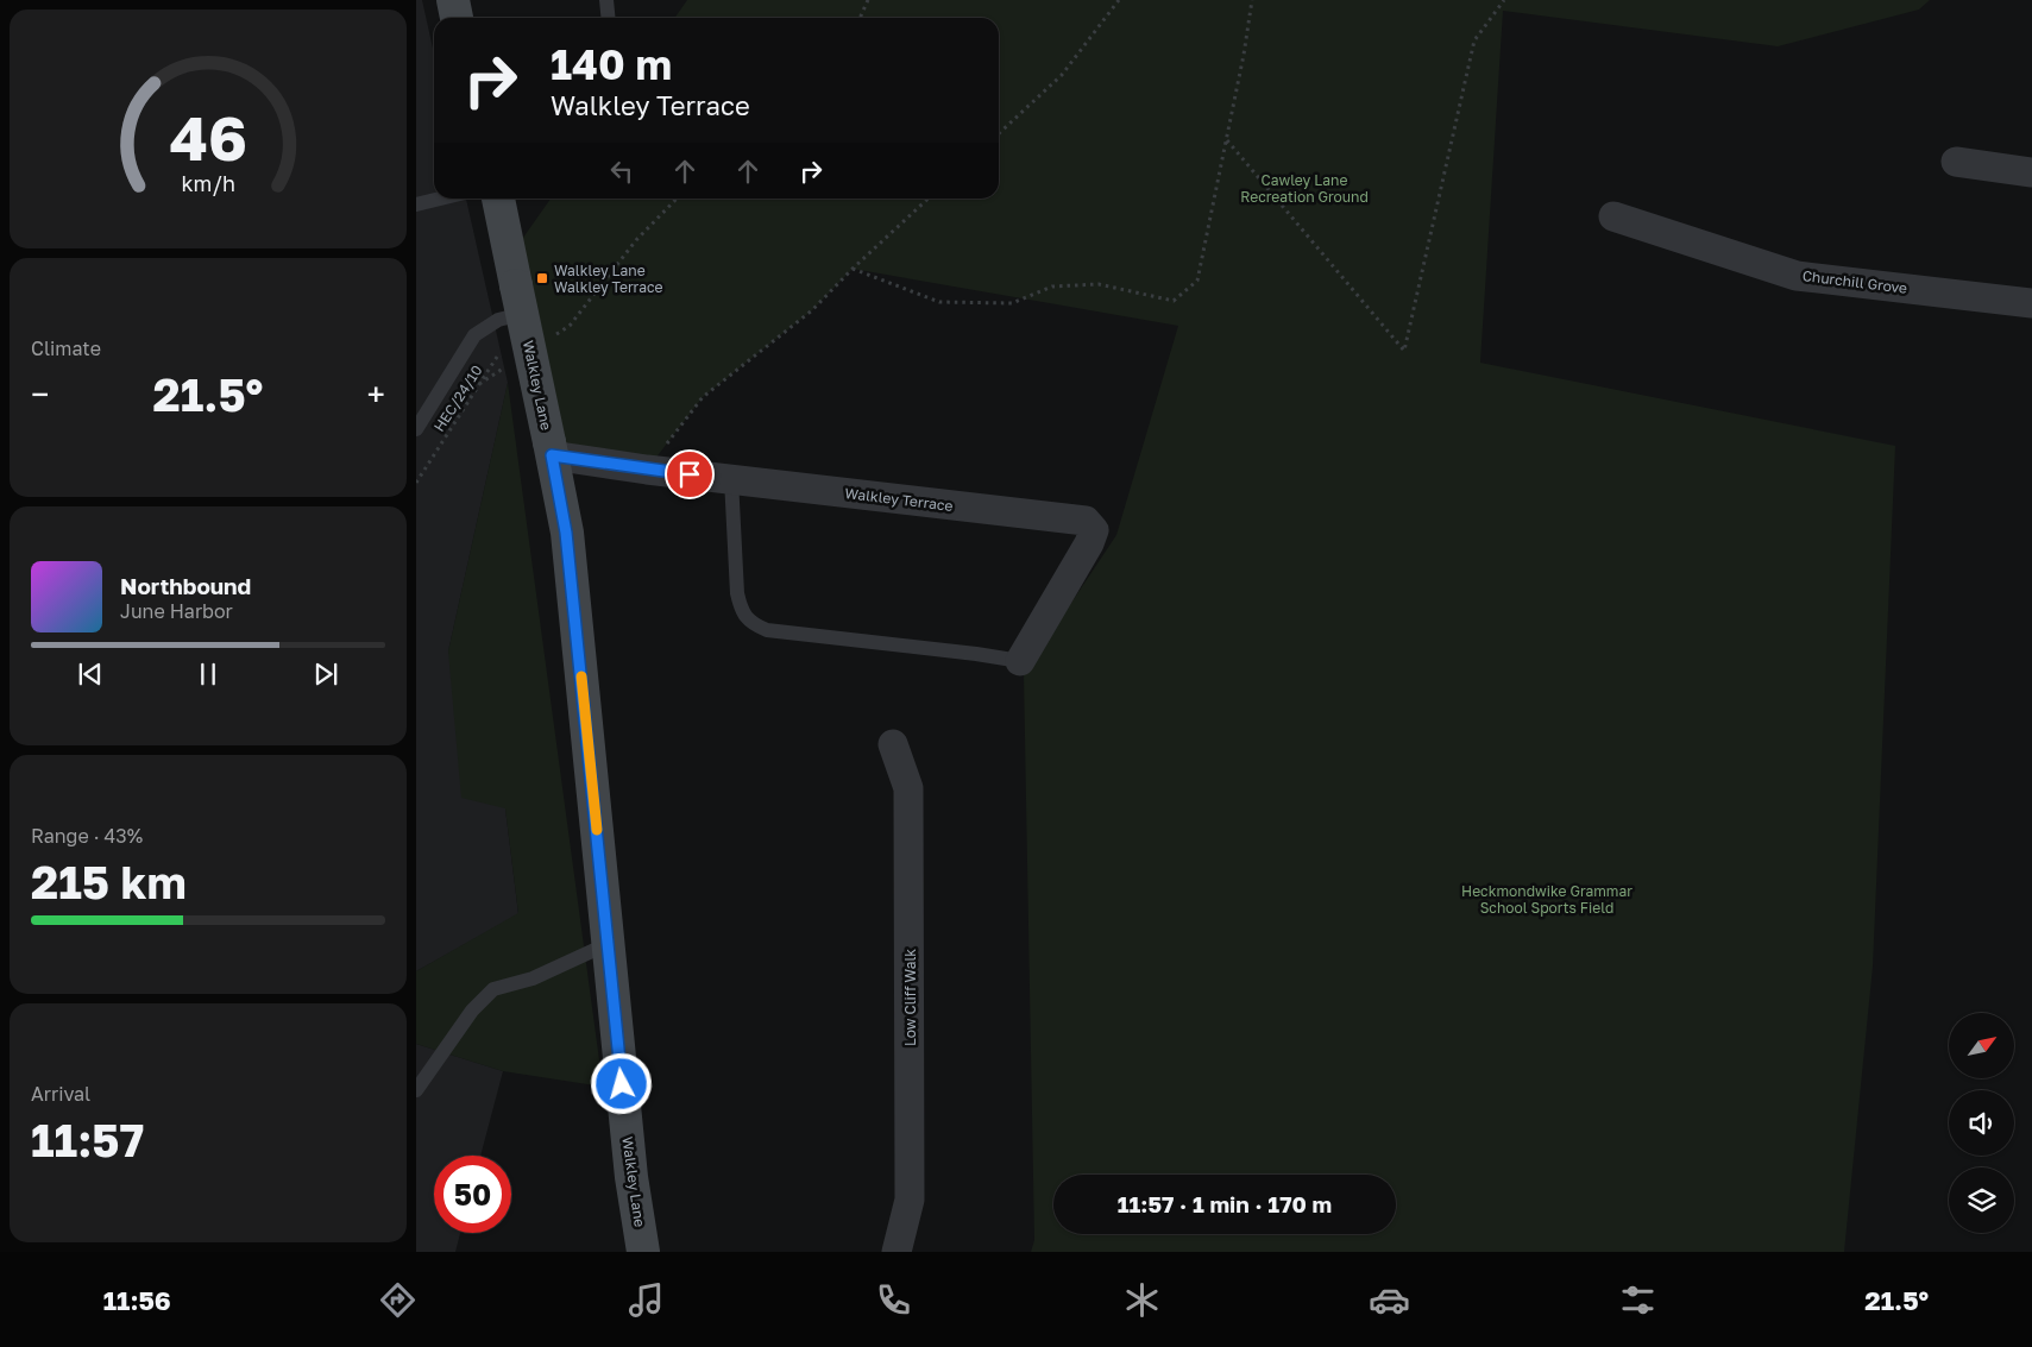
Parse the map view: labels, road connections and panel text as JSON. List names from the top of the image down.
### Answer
{
  "streets": {
    "main road": ["Walkley Lane"],
    "street": ["Churchill Grove", "Walkley Terrace", "Low Cliff Walk"],
    "path": ["HEC/24/10"]
  },
  "crossings": [
    ["Walkley Lane", "HEC/24/10"],
    ["Walkley Lane", "Walkley Terrace"]
  ],
  "parks": ["Cawley Lane Recreation Ground", "Heckmondwike Grammar School Sports Field"],
  "places": {
    "transit": ["Walkley Lane Walkley Terrace"]
  },
  "north": "top right",
  "page": {
    "turn": ["140 m", "Walkley Terrace"],
    "tile": [
      "Climate",
      ["Range · 43%", "215 km"],
      ["Arrival", "11:57"]
    ],
    "heat": ["−", "21.5°", "+"],
    "song": ["Northbound", "June Harbor"],
    "limit": "50",
    "trip": "11:57 · 1 min · 170 m",
    "tabs": ["11:56", "21.5°"],
    "gauge": ["46", "km/h"]
  }
}
